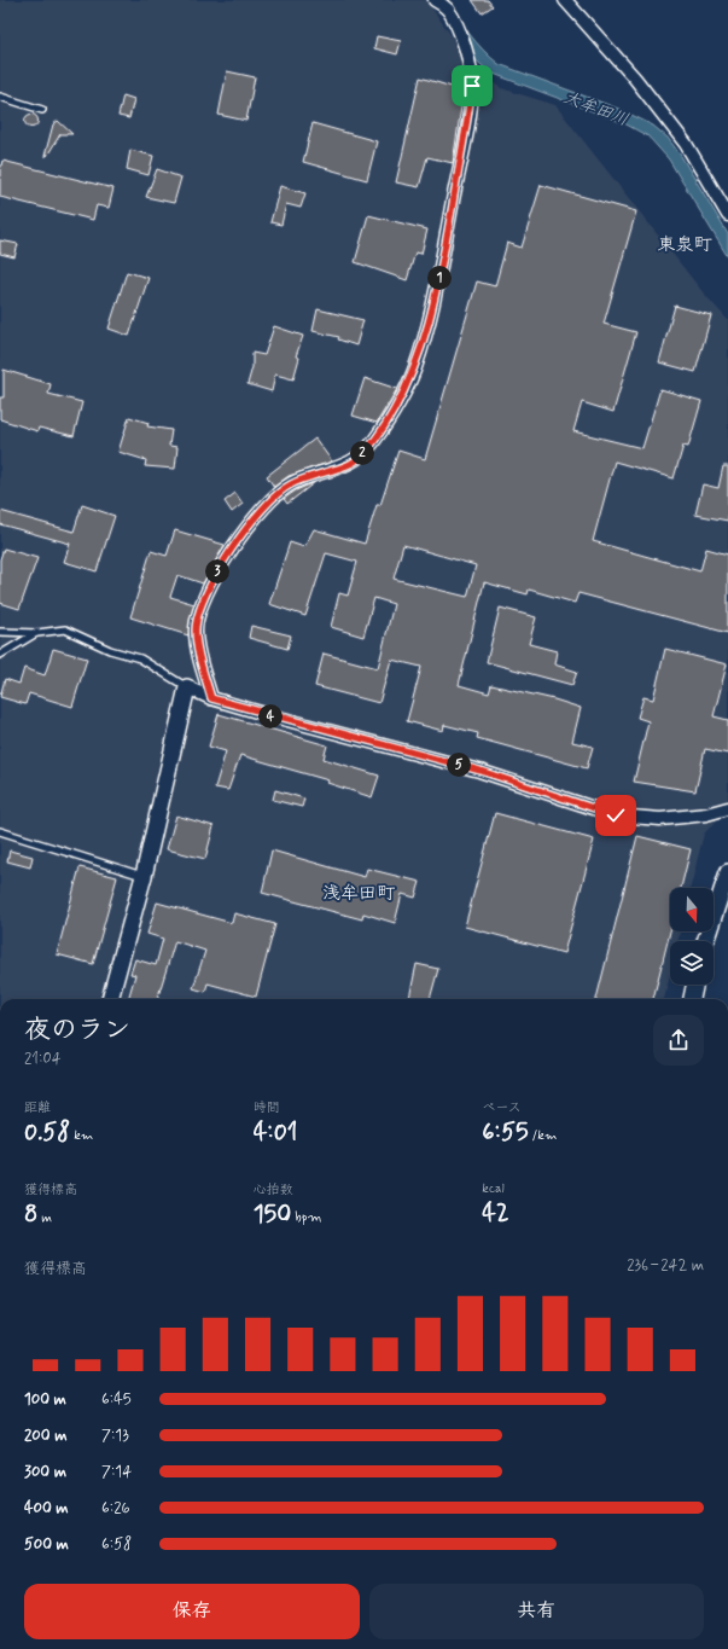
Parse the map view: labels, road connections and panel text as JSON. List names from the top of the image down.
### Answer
{
  "districts": ["東泉町", "浅牟田町"],
  "water": ["大牟田川"],
  "north": "bottom",
  "page": {
    "pins": [
      "1",
      "2",
      "3",
      "4",
      "5"
    ],
    "heading": ["夜のラン", "21:04"],
    "stats": [
      ["距離", "0.58 km"],
      ["時間", "4:01"],
      ["ペース", "6:55 /km"],
      ["獲得標高", "8 m"],
      ["心拍数", "150 bpm"],
      ["kcal", "42"]
    ],
    "chart": ["獲得標高", "236–242 m"],
    "list": [
      {
        "name": "100 m",
        "note": "6:45"
      },
      {
        "name": "200 m",
        "note": "7:13"
      },
      {
        "name": "300 m",
        "note": "7:14"
      },
      {
        "name": "400 m",
        "note": "6:26"
      },
      {
        "name": "500 m",
        "note": "6:58"
      }
    ],
    "buttons": ["保存", "共有"]
  }
}
